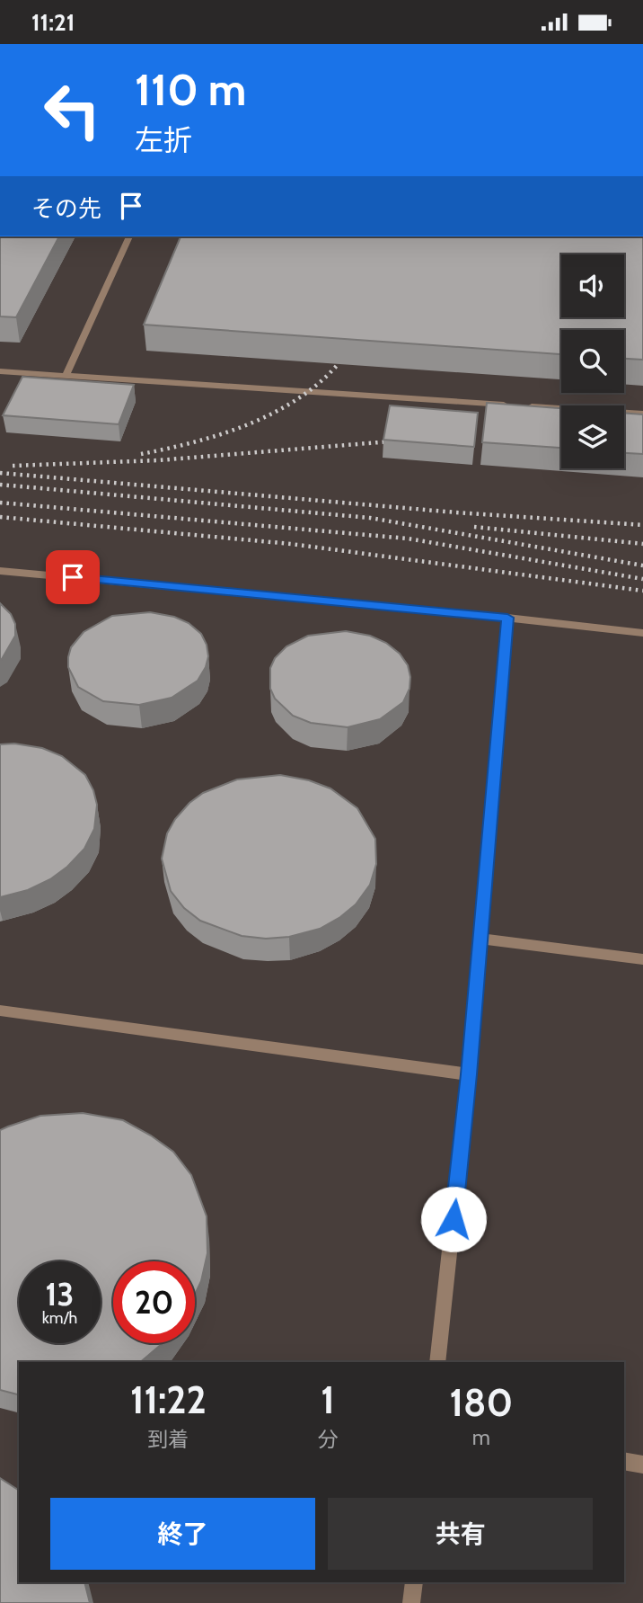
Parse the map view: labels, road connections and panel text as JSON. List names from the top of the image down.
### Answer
{
  "page": {
    "status": "11:21",
    "turn": ["110 m", "左折"],
    "then": "その先",
    "speed": "13 km/h",
    "limit": "20",
    "eta": [
      "11:22",
      "到着",
      "1",
      "分",
      "180",
      "m"
    ],
    "buttons": ["終了", "共有"]
  }
}
